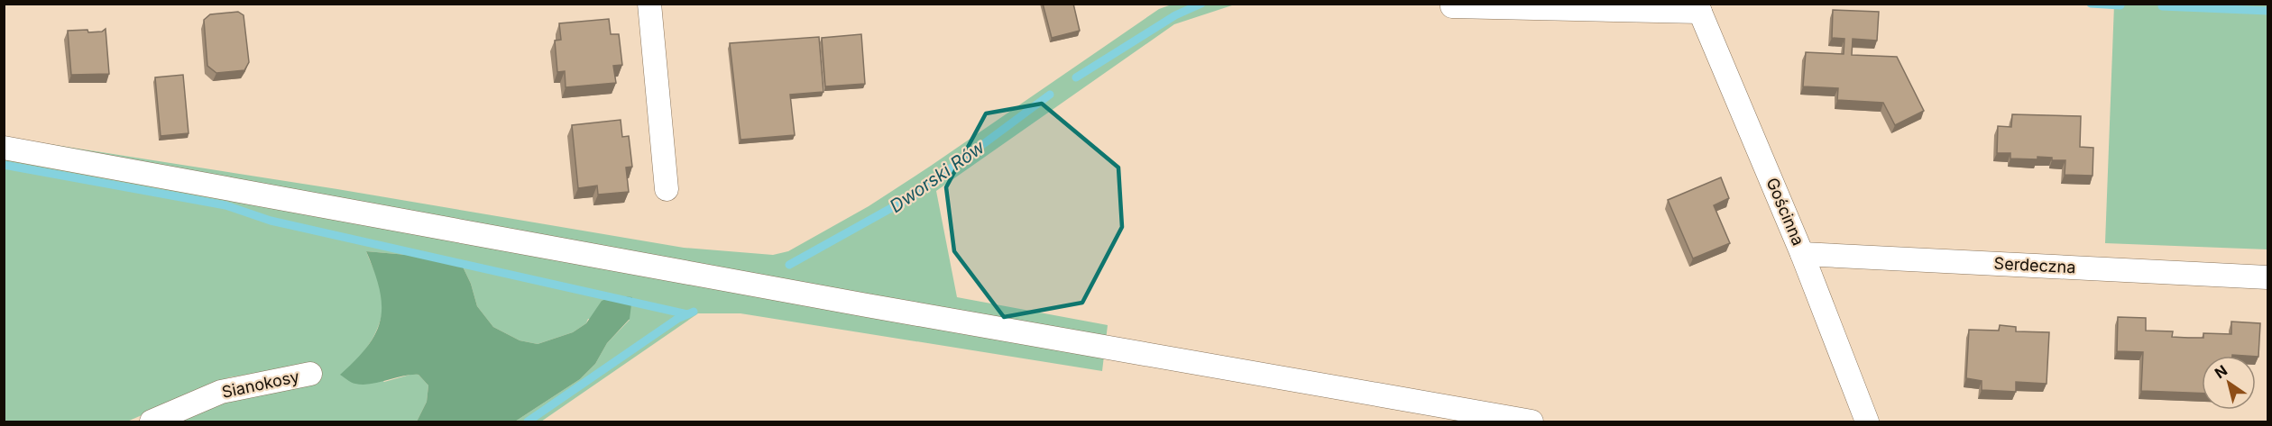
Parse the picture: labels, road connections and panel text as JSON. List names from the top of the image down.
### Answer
{
  "streets": {
    "street": ["Gościnna", "Serdeczna", "Sianokosy"]
  },
  "crossings": [
    ["Gościnna", "Serdeczna"]
  ],
  "water": ["Dworski Rów"],
  "north": "top left"
}
